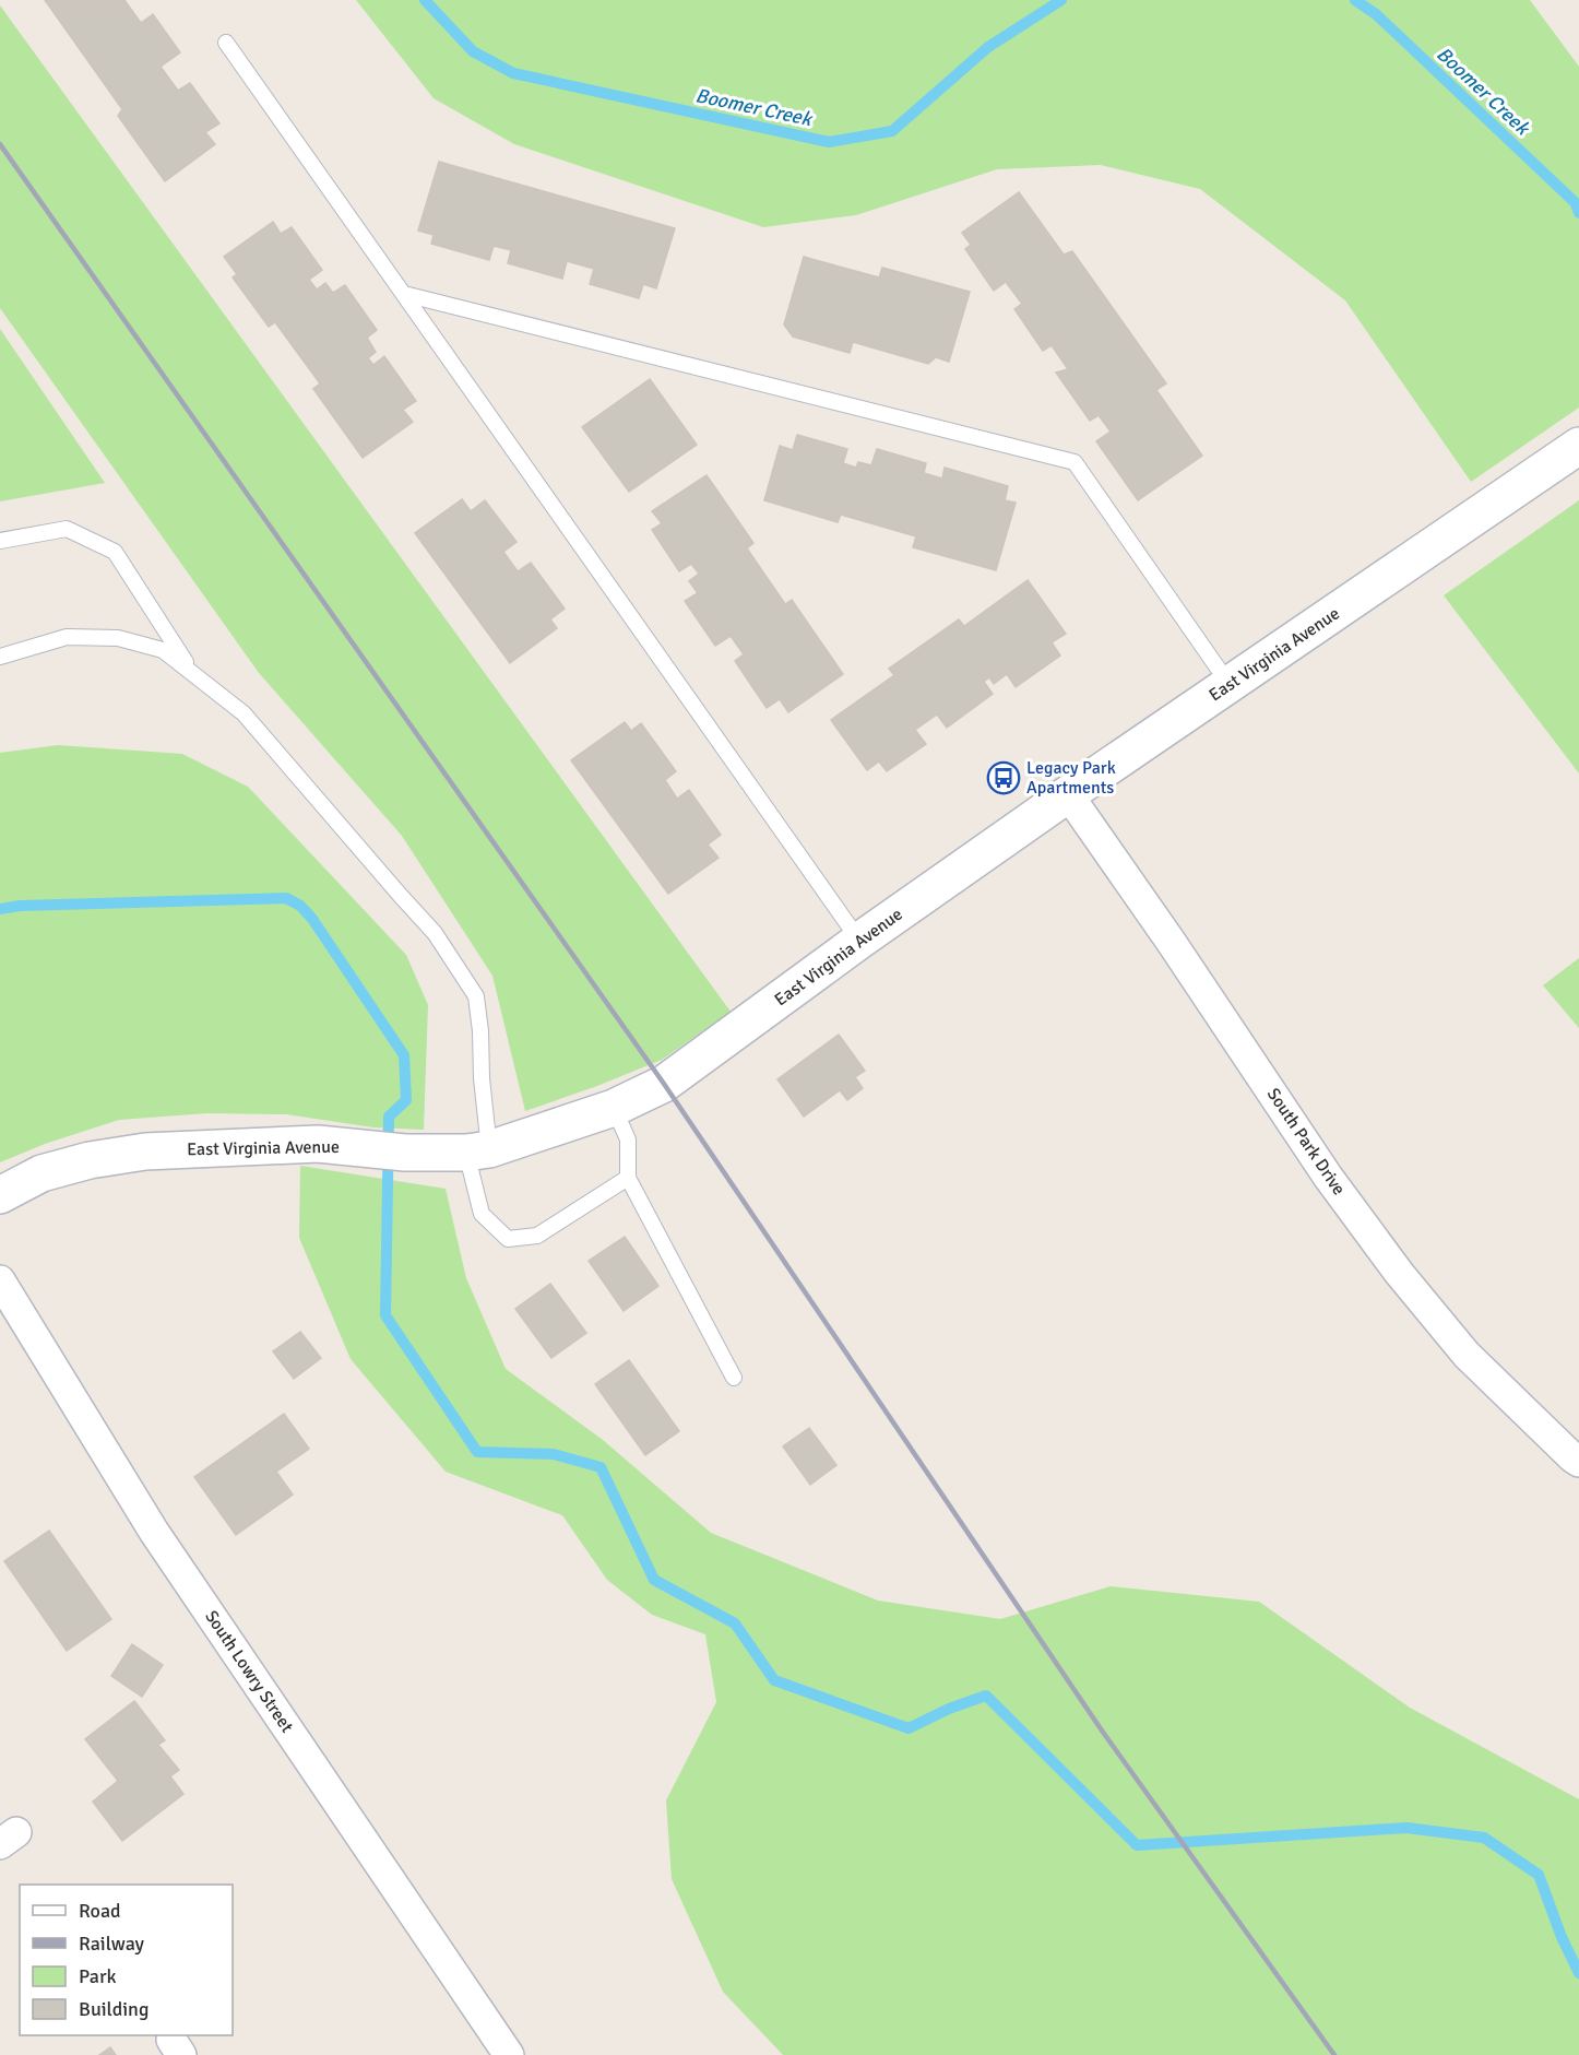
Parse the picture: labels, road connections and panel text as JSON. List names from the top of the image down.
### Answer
{
  "streets": {
    "street": ["East Virginia Avenue", "South Park Drive", "South Lowry Street"]
  },
  "crossings": [
    ["East Virginia Avenue", "South Park Drive"]
  ],
  "water": ["Boomer Creek"],
  "places": {
    "bus stop": ["Legacy Park Apartments"]
  },
  "legend": [
    "Road",
    "Railway",
    "Park",
    "Building"
  ]
}
